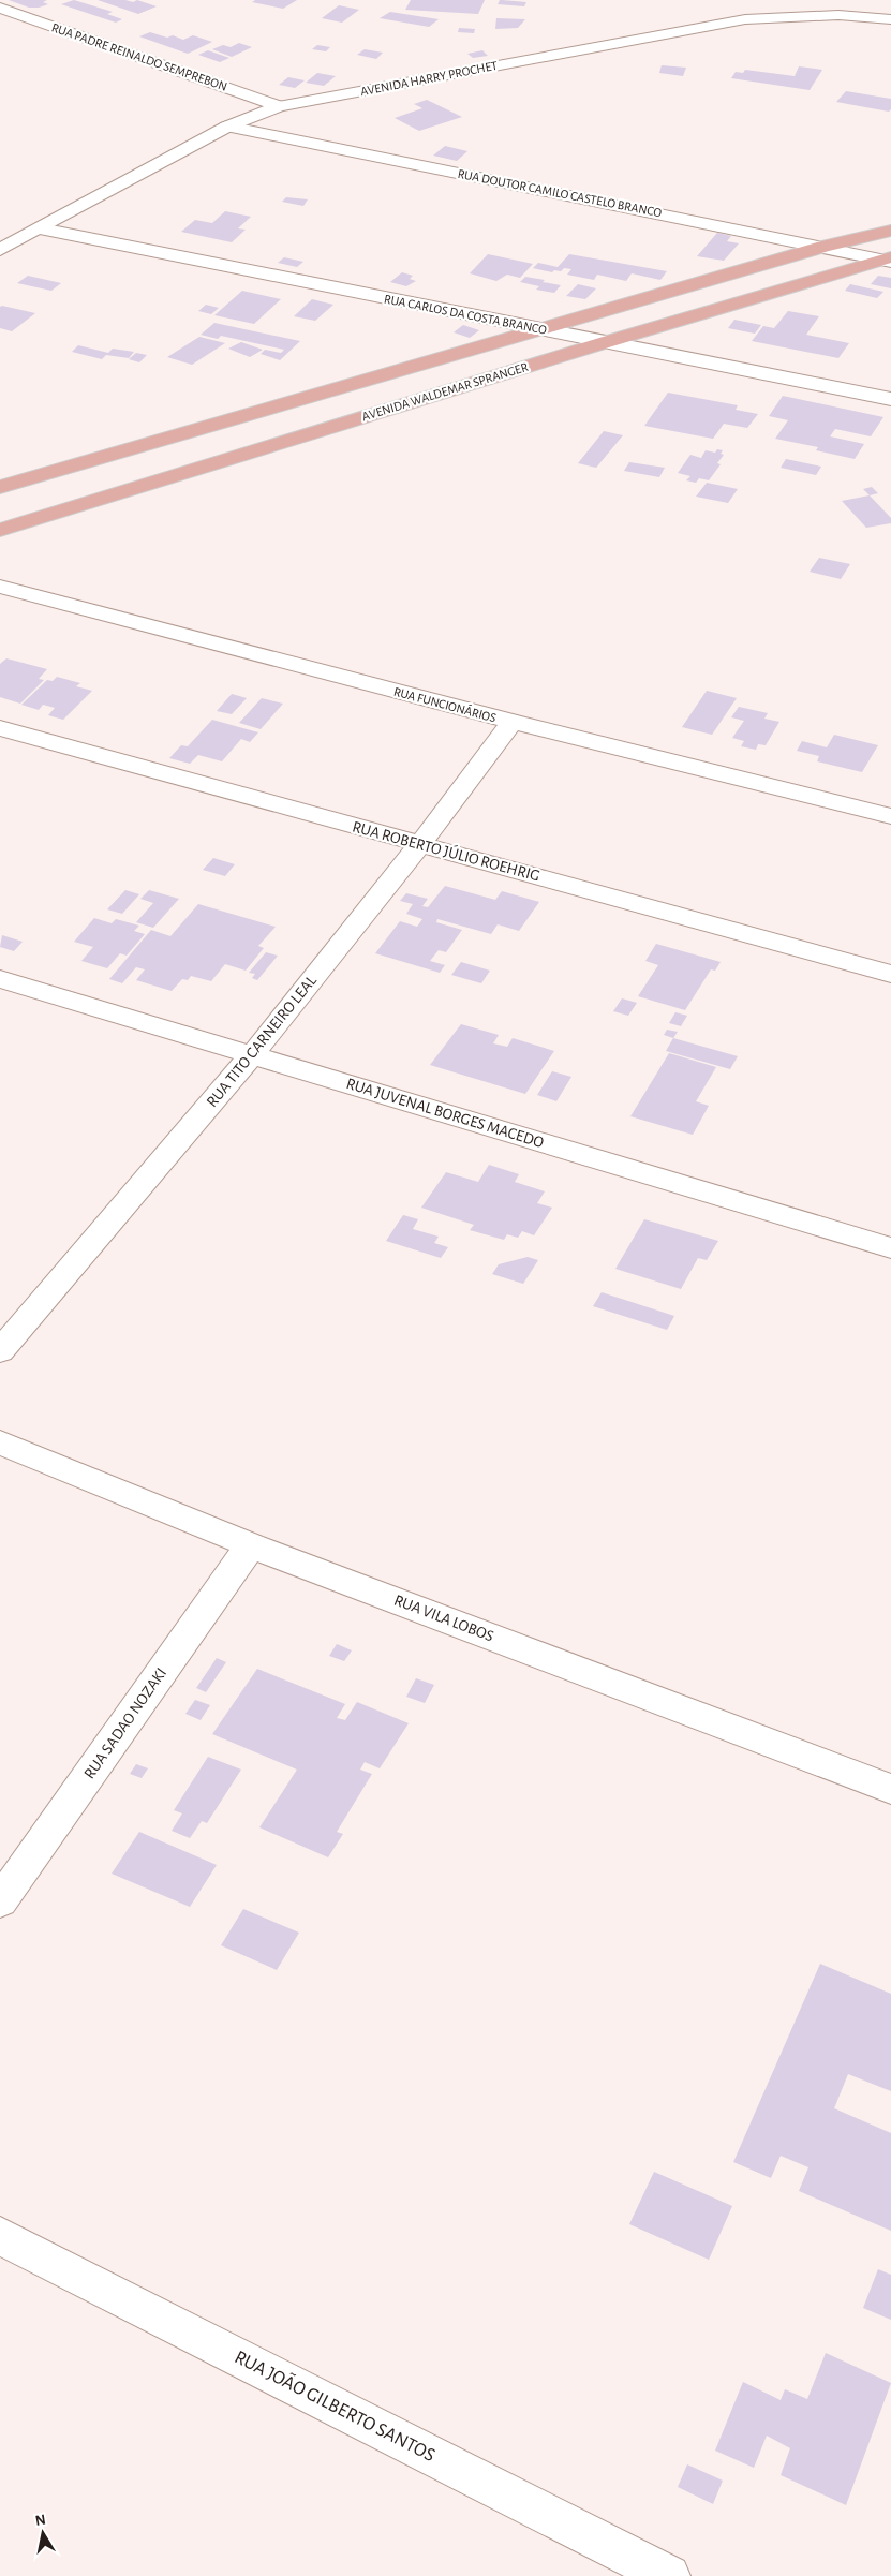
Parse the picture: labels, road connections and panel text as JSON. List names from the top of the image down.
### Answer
{
  "streets": {
    "main road": ["AVENIDA WALDEMAR SPRANGER"],
    "street": [
      "RUA PADRE REINALDO SEMPREBON",
      "AVENIDA HARRY PROCHET",
      "RUA DOUTOR CAMILO CASTELO BRANCO",
      "RUA CARLOS DA COSTA BRANCO",
      "RUA FUNCIONÁRIOS",
      "RUA ROBERTO JÚLIO ROEHRIG",
      "RUA TITO CARNEIRO LEAL",
      "RUA JUVENAL BORGES MACEDO",
      "RUA VILA LOBOS",
      "RUA SADAO NOZAKI",
      "RUA JOÃO GILBERTO SANTOS"
    ]
  },
  "crossings": [
    ["RUA PADRE REINALDO SEMPREBON", "AVENIDA HARRY PROCHET"],
    ["AVENIDA HARRY PROCHET", "RUA DOUTOR CAMILO CASTELO BRANCO"],
    ["AVENIDA HARRY PROCHET", "RUA CARLOS DA COSTA BRANCO"],
    ["RUA DOUTOR CAMILO CASTELO BRANCO", "AVENIDA WALDEMAR SPRANGER"],
    ["RUA CARLOS DA COSTA BRANCO", "AVENIDA WALDEMAR SPRANGER"],
    ["RUA FUNCIONÁRIOS", "RUA TITO CARNEIRO LEAL"],
    ["RUA ROBERTO JÚLIO ROEHRIG", "RUA TITO CARNEIRO LEAL"],
    ["RUA TITO CARNEIRO LEAL", "RUA JUVENAL BORGES MACEDO"],
    ["RUA VILA LOBOS", "RUA SADAO NOZAKI"]
  ],
  "north": "top"
}
